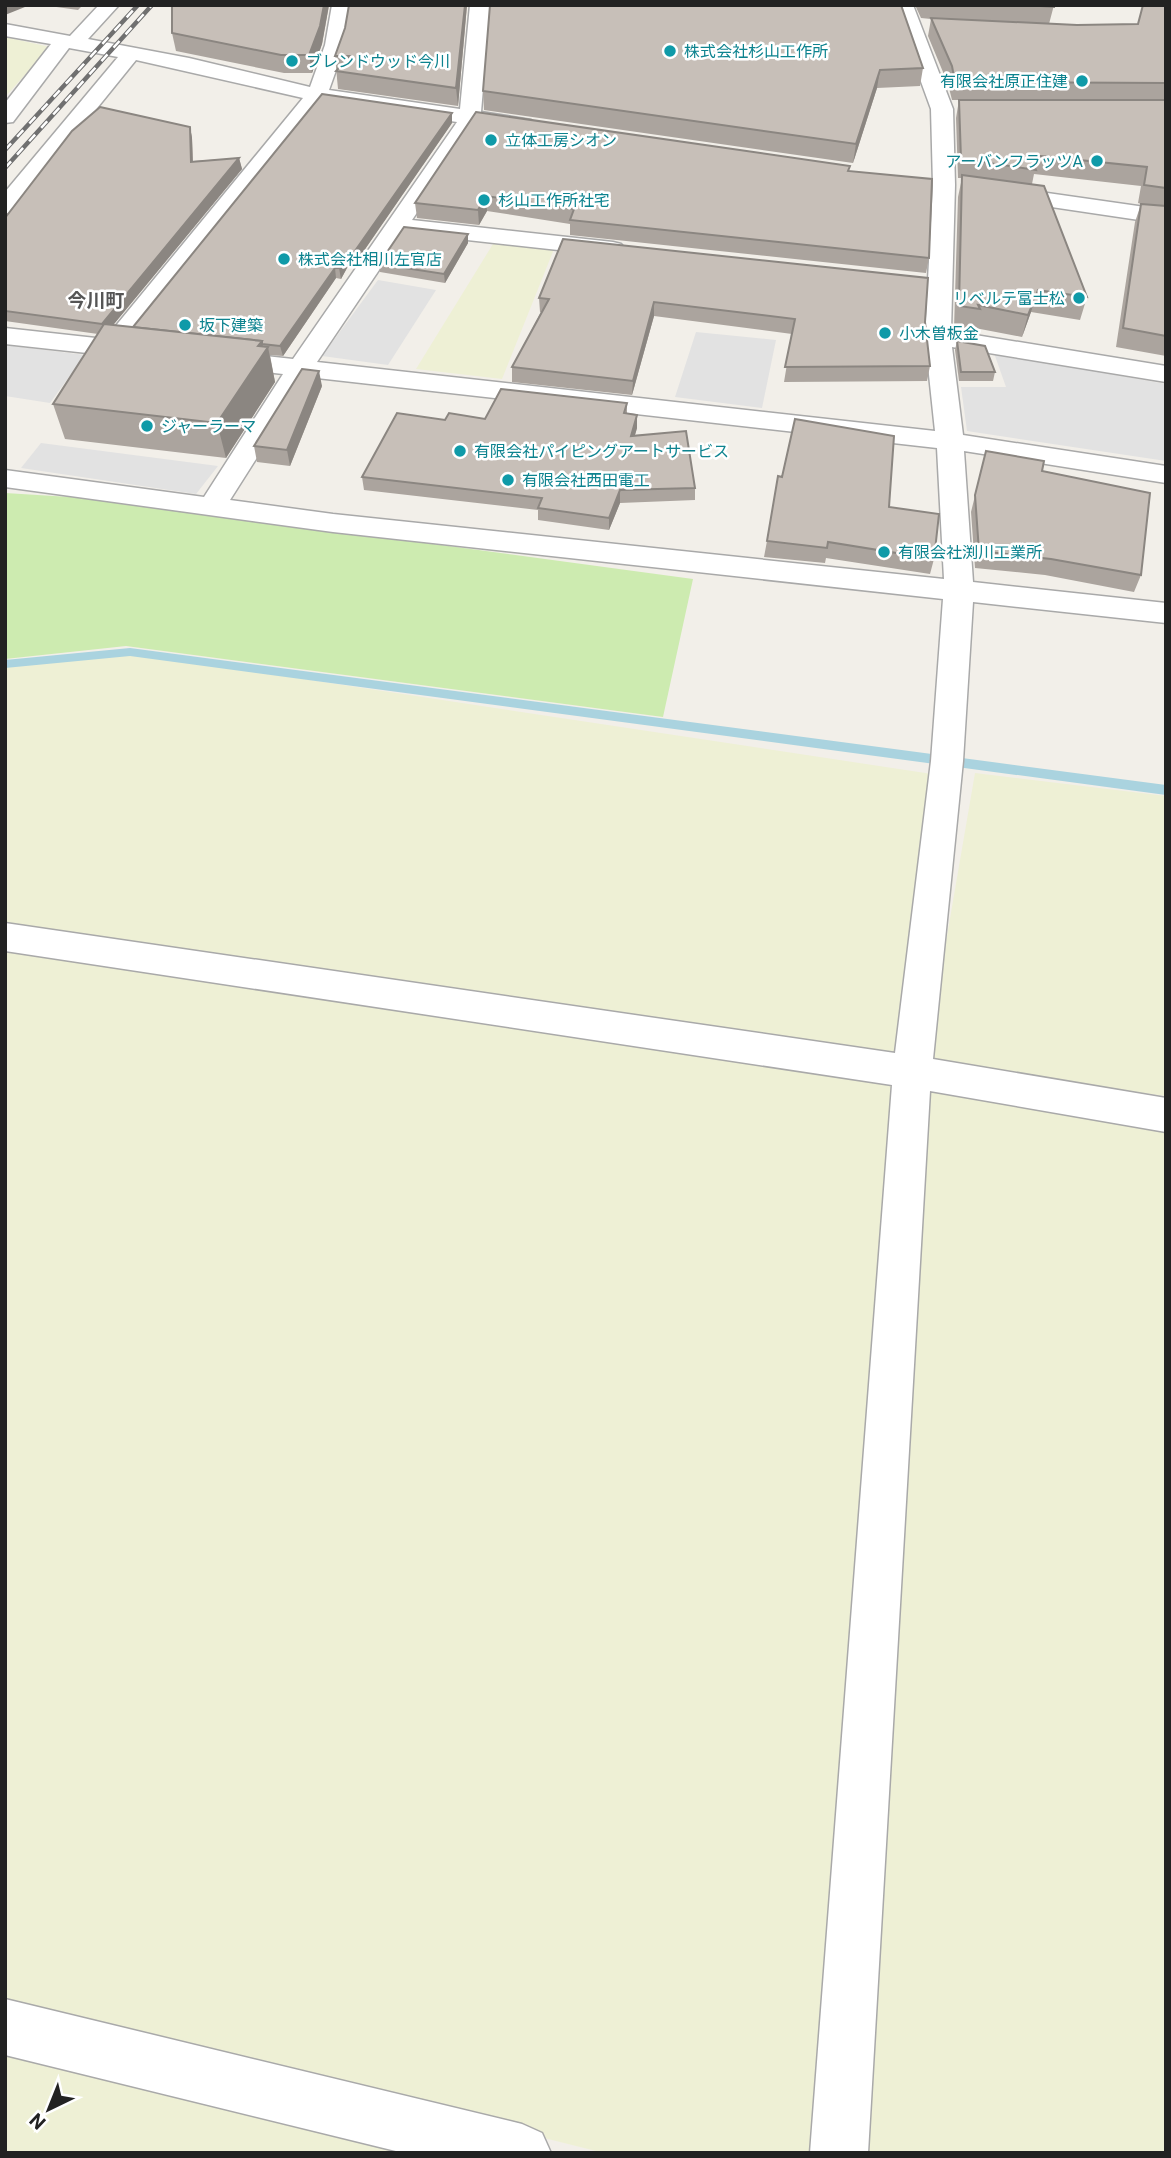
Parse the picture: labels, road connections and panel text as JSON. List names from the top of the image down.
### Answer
{
  "districts": ["今川町"],
  "places": [
    "株式会社杉山工作所",
    "ブレンドウッド今川",
    "有限会社原正住建",
    "立体工房シオン",
    "アーバンフラッツA",
    "杉山工作所社宅",
    "株式会社相川左官店",
    "リベルテ富士松",
    "坂下建築",
    "小木曽板金",
    "ジャーラーマ",
    "有限会社パイピングアートサービス",
    "有限会社西田電工",
    "有限会社渕川工業所"
  ],
  "north": "bottom left"
}
